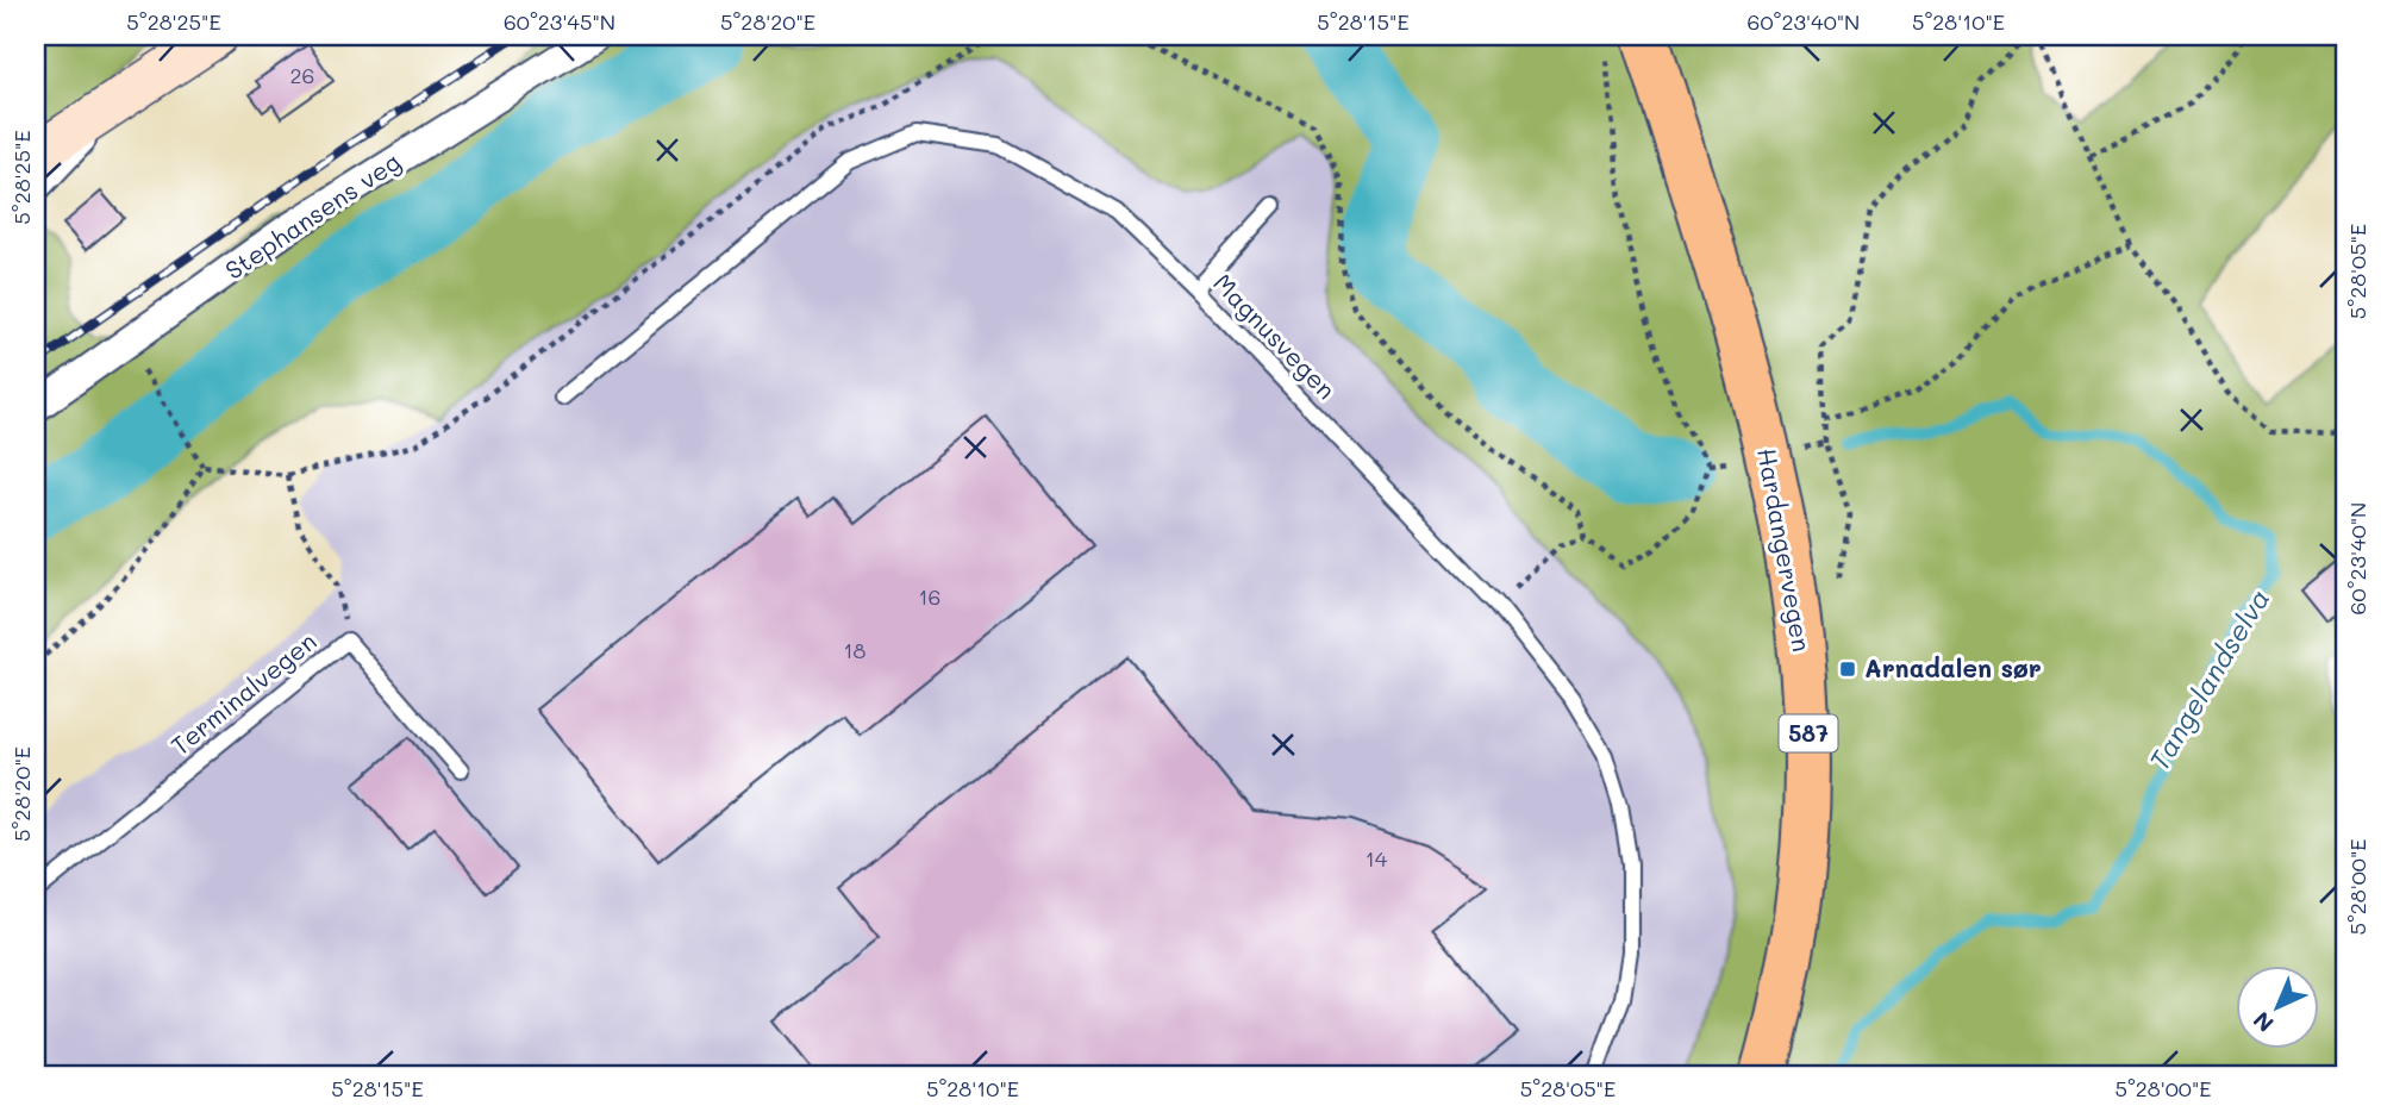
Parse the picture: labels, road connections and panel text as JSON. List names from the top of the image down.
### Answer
{
  "streets": {
    "main road": ["Hardangervegen", "587"],
    "street": ["Stephansens veg"],
    "lane": ["Magnusvegen", "Terminalvegen"]
  },
  "water": ["Tangelandselva"],
  "places": {
    "transit": ["Arnadalen sør"]
  },
  "house_numbers": [
    "26",
    "16",
    "18",
    "14"
  ],
  "north": "bottom left",
  "coordinates": [
    "5°28'25\"E",
    "60°23'45\"N",
    "5°28'20\"E",
    "5°28'15\"E",
    "60°23'40\"N",
    "5°28'10\"E",
    "5°28'05\"E",
    "5°28'00\"E"
  ]
}
